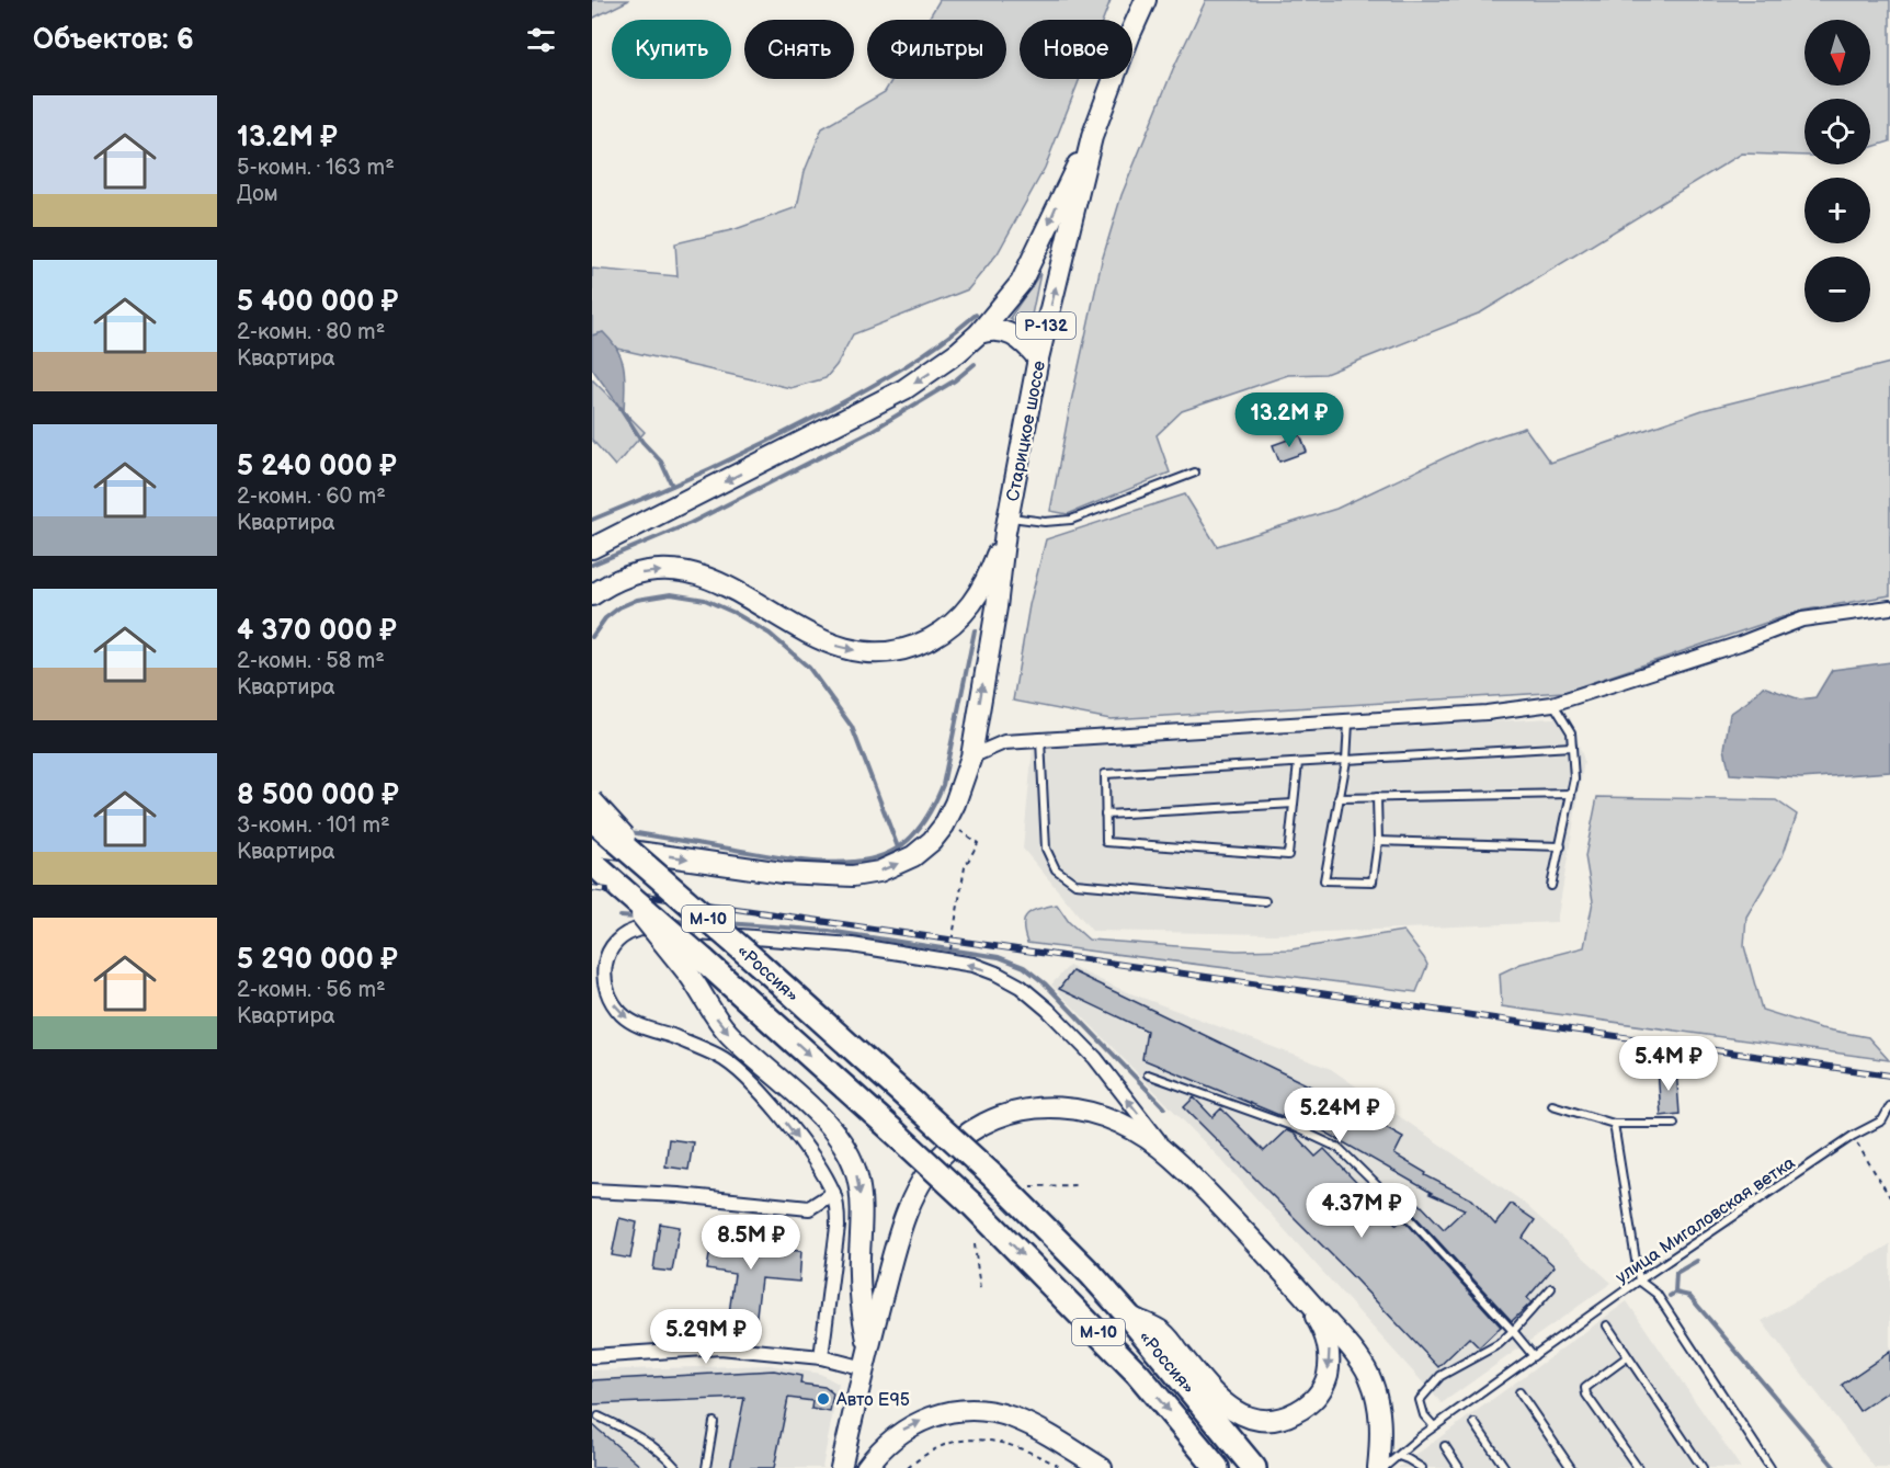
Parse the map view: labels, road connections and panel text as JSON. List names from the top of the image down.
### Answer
{
  "streets": {
    "highway": ["М-10", "«Россия»"],
    "main road": ["Р-132", "Старицкое шоссе"],
    "lane": ["улица Мигаловская ветка"]
  },
  "places": ["Авто E95"],
  "north": "bottom",
  "page": {
    "heading": "Объектов: 6",
    "map_buttons": ["+", "−"],
    "chip": [
      "Купить",
      "Снять",
      "Фильтры",
      "Новое"
    ],
    "list": [
      {
        "name": "13.2M ₽",
        "note": "5-комн. · 163 m² · Дом"
      },
      {
        "name": "5 400 000 ₽",
        "note": "2-комн. · 80 m² · Квартира"
      },
      {
        "name": "5 240 000 ₽",
        "note": "2-комн. · 60 m² · Квартира"
      },
      {
        "name": "4 370 000 ₽",
        "note": "2-комн. · 58 m² · Квартира"
      },
      {
        "name": "8 500 000 ₽",
        "note": "3-комн. · 101 m² · Квартира"
      },
      {
        "name": "5 290 000 ₽",
        "note": "2-комн. · 56 m² · Квартира"
      }
    ],
    "price": [
      "13.2M ₽",
      "5.4M ₽",
      "5.24M ₽",
      "4.37M ₽",
      "8.5M ₽",
      "5.29M ₽"
    ]
  }
}
